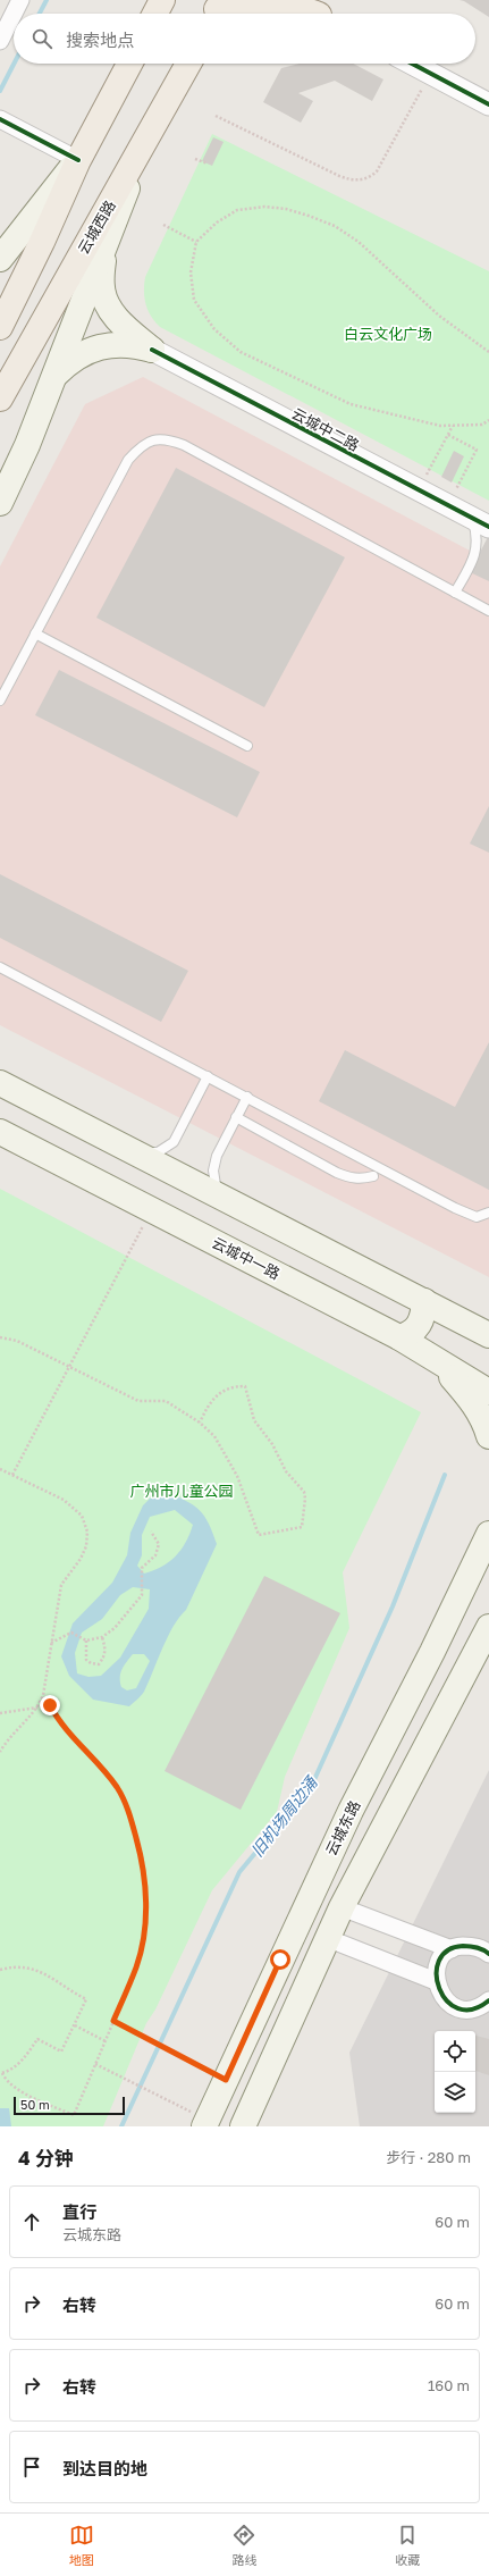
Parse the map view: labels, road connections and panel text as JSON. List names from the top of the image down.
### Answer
{
  "streets": {
    "main road": ["云城西路", "云城中一路", "云城东路"],
    "street": ["云城中二路"]
  },
  "water": ["旧机场周边涌"],
  "parks": ["白云文化广场", "广州市儿童公园"],
  "scale_bar": "50 m",
  "page": {
    "search": "搜索地点",
    "scale": "50 m",
    "heading": ["4 分钟", "步行 · 280 m"],
    "list": [
      ["直行", "云城东路", "60 m"],
      ["右转", "60 m"],
      ["右转", "160 m"],
      "到达目的地"
    ],
    "nav": ["地图", "路线", "收藏"]
  }
}
